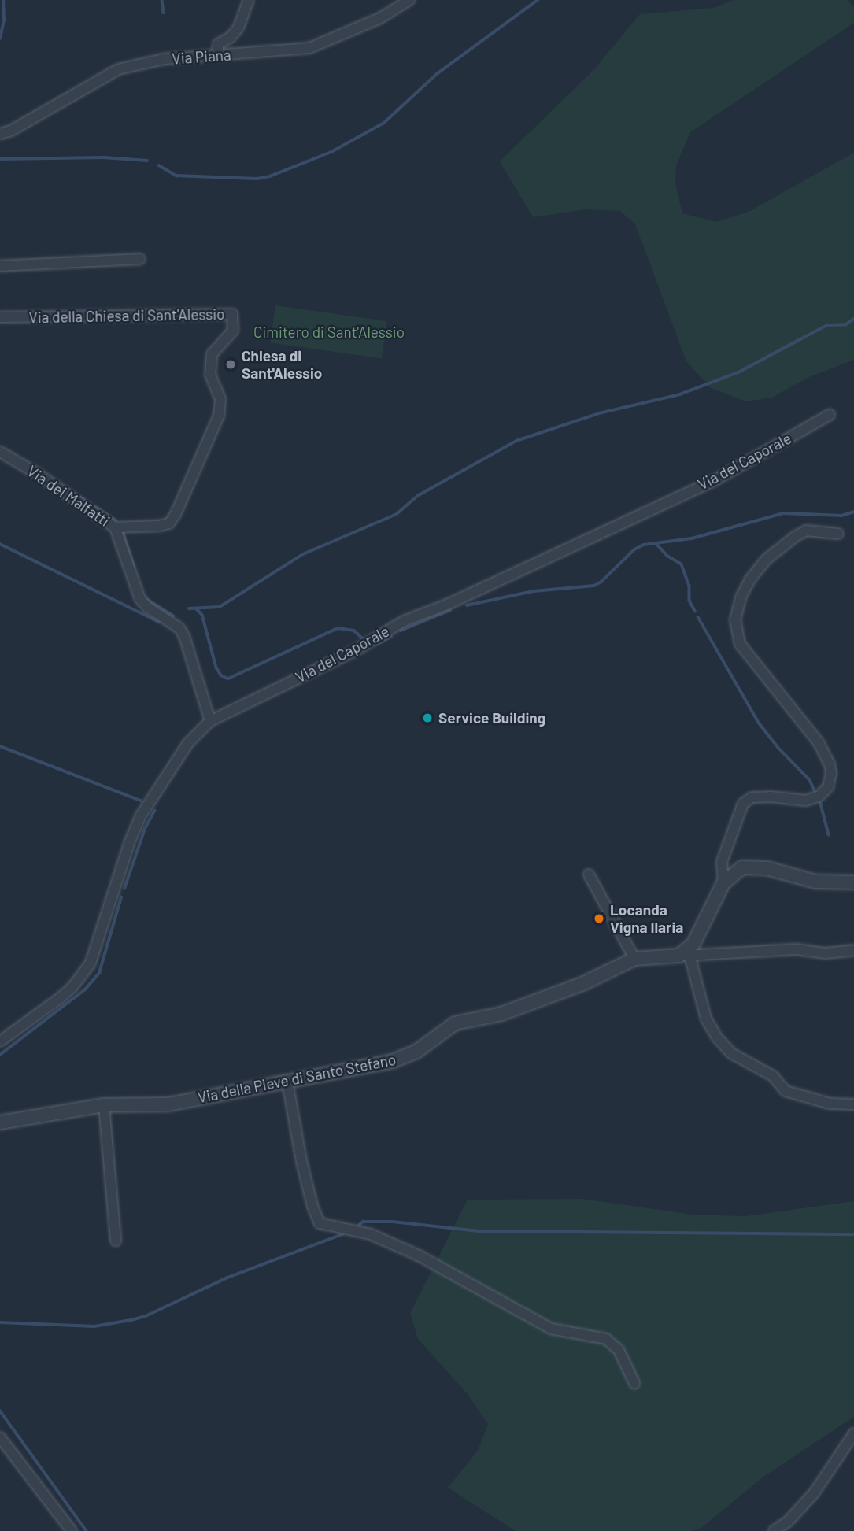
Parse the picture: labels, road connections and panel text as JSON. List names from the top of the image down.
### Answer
{
  "streets": {
    "street": [
      "Via Piana",
      "Via della Chiesa di Sant'Alessio",
      "Via del Caporale",
      "Via dei Malfatti",
      "Via della Pieve di Santo Stefano"
    ]
  },
  "crossings": [
    ["Via della Chiesa di Sant'Alessio", "Via dei Malfatti"],
    ["Via del Caporale", "Via dei Malfatti"]
  ],
  "parks": ["Cimitero di Sant'Alessio"],
  "places": ["Chiesa di Sant'Alessio", "Service Building", "Locanda Vigna Ilaria"]
}
